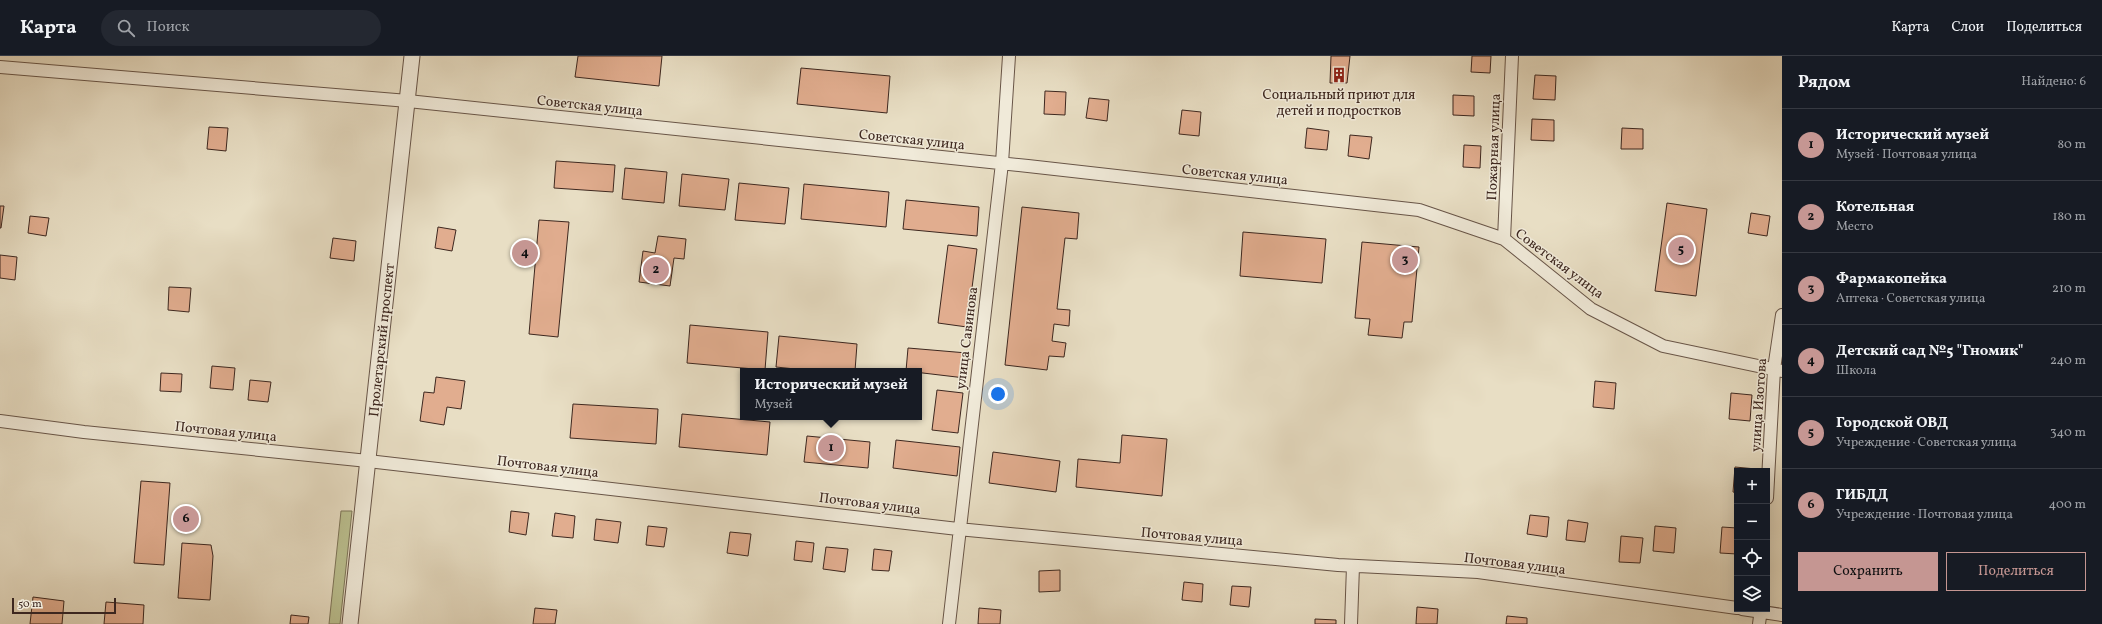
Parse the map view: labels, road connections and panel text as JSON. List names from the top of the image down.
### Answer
{
  "streets": {
    "street": [
      "Советская улица",
      "Пожарная улица",
      "улица Савинова",
      "Пролетарский проспект",
      "улица Изотова",
      "Почтовая улица"
    ]
  },
  "crossings": [
    ["Советская улица", "Пожарная улица"],
    ["Советская улица", "улица Савинова"],
    ["Советская улица", "Пролетарский проспект"],
    ["Советская улица", "улица Изотова"],
    ["улица Савинова", "Почтовая улица"],
    ["Пролетарский проспект", "Почтовая улица"]
  ],
  "places": {
    "building": ["Социальный приют для детей и подростков"]
  },
  "scale_bar": "50 m",
  "page": {
    "header": "Карта",
    "search": "Поиск",
    "nav": ["Карта", "Слои", "Поделиться"],
    "heading": ["Рядом", "Найдено: 6"],
    "list": [
      {
        "mark": "1",
        "name": "Исторический музей",
        "note": "Музей · Почтовая улица",
        "value": "80 m"
      },
      {
        "mark": "2",
        "name": "Котельная",
        "note": "Место",
        "value": "180 m"
      },
      {
        "mark": "3",
        "name": "Фармакопейка",
        "note": "Аптека · Советская улица",
        "value": "210 m"
      },
      {
        "mark": "4",
        "name": "Детский сад №5 \"Гномик\"",
        "note": "Школа",
        "value": "240 m"
      },
      {
        "mark": "5",
        "name": "Городской ОВД",
        "note": "Учреждение · Советская улица",
        "value": "340 m"
      },
      {
        "mark": "6",
        "name": "ГИБДД",
        "note": "Учреждение · Почтовая улица",
        "value": "400 m"
      }
    ],
    "pins": [
      "5",
      "4",
      "3",
      "2",
      "1",
      "6"
    ],
    "popup": ["Исторический музей", "Музей"],
    "map_buttons": ["+", "−"],
    "buttons": ["Сохранить", "Поделиться"],
    "scale": "50 m"
  }
}
